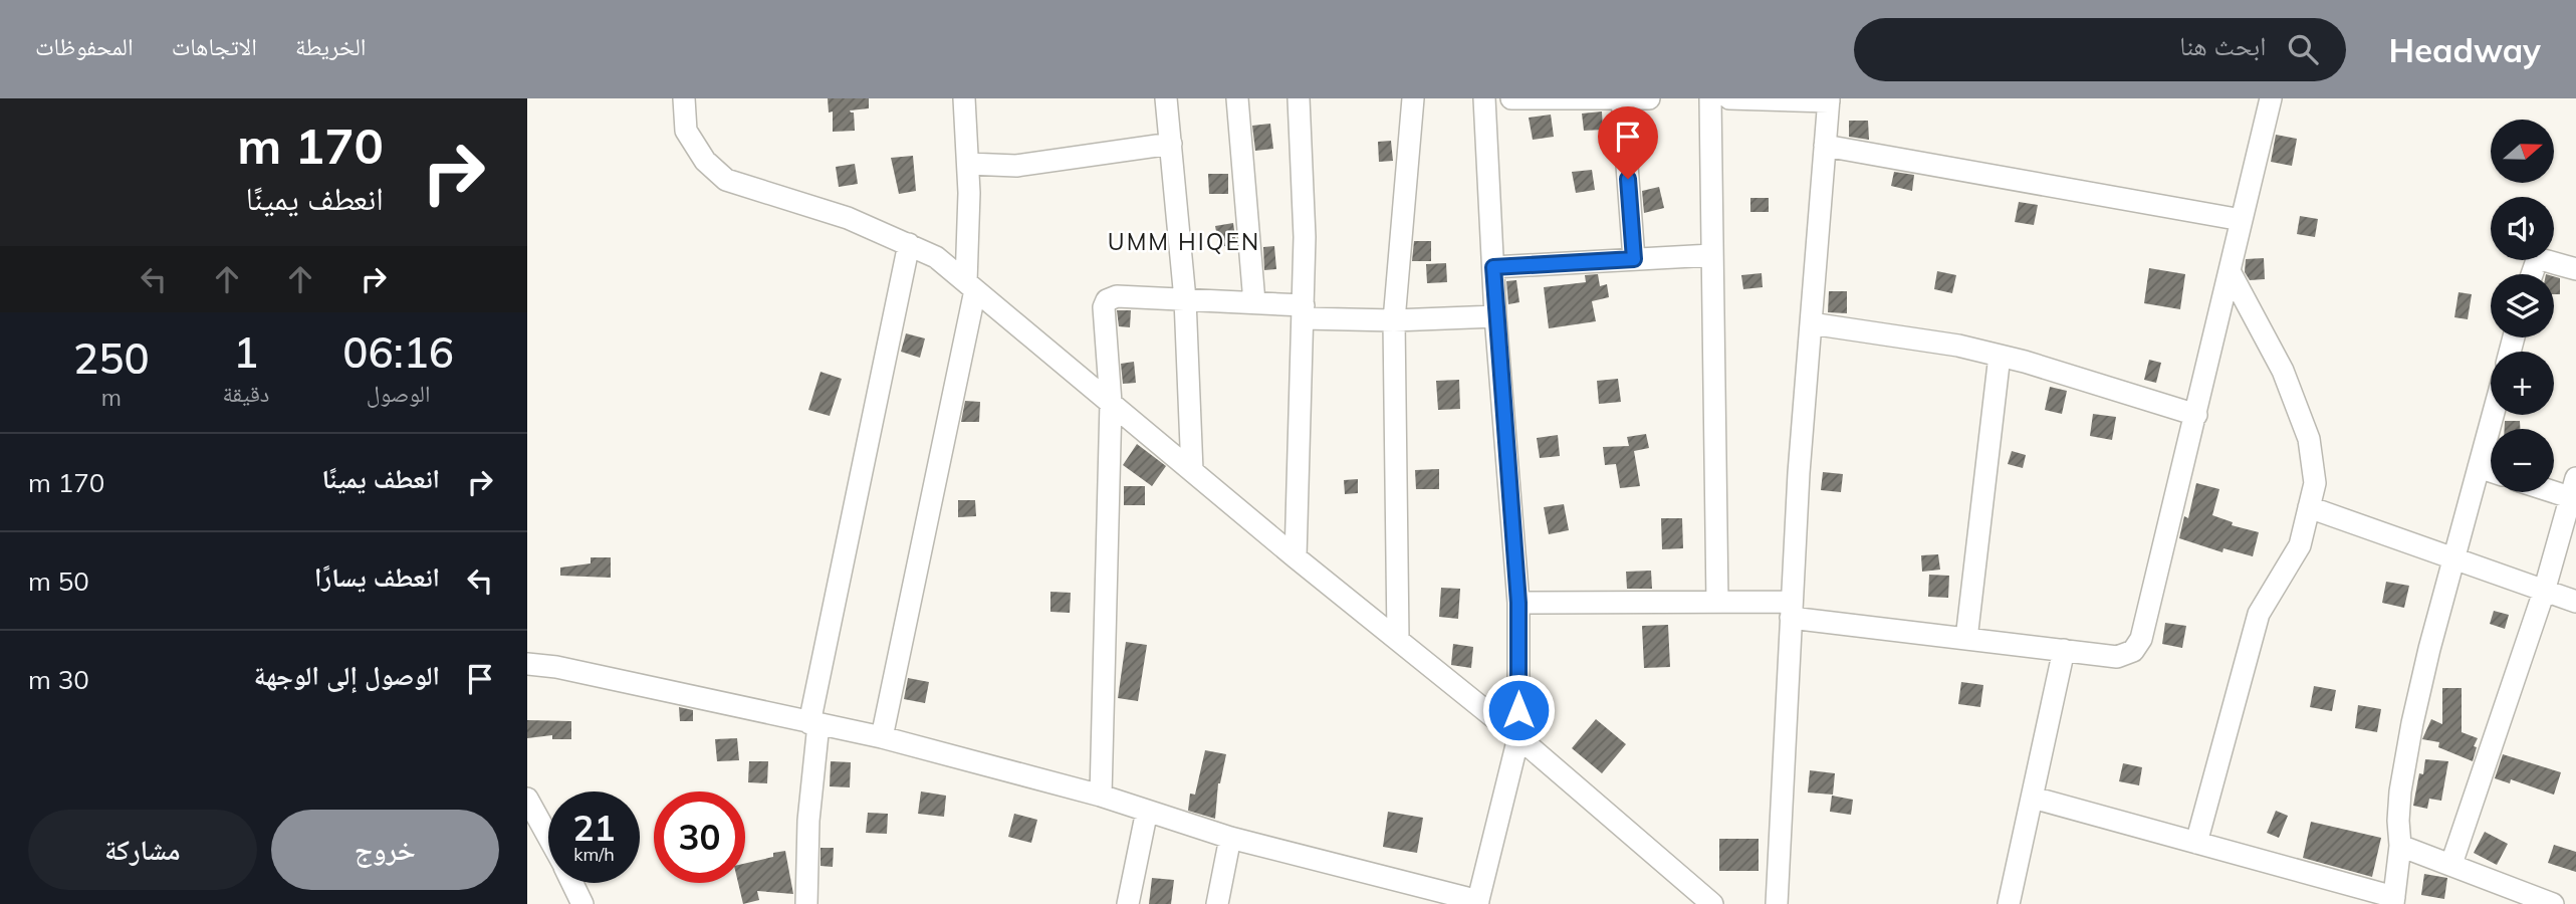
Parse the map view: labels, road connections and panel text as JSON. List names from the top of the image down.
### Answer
{
  "districts": ["UMM HIQEN"],
  "north": "right",
  "page": {
    "header": "Headway",
    "search": "ابحث هنا",
    "nav": ["الخريطة", "الاتجاهات", "المحفوظات"],
    "turn": ["170 m", "انعطف يمينًا"],
    "map_buttons": ["+", "−"],
    "eta": [
      "06:16",
      "الوصول",
      "1",
      "دقيقة",
      "250",
      "m"
    ],
    "list": [
      {
        "name": "انعطف يمينًا",
        "value": "170 m"
      },
      {
        "name": "انعطف يسارًا",
        "value": "50 m"
      },
      {
        "name": "الوصول إلى الوجهة",
        "value": "30 m"
      }
    ],
    "speed": "21 km/h",
    "limit": "30",
    "buttons": ["خروج", "مشاركة"]
  }
}
